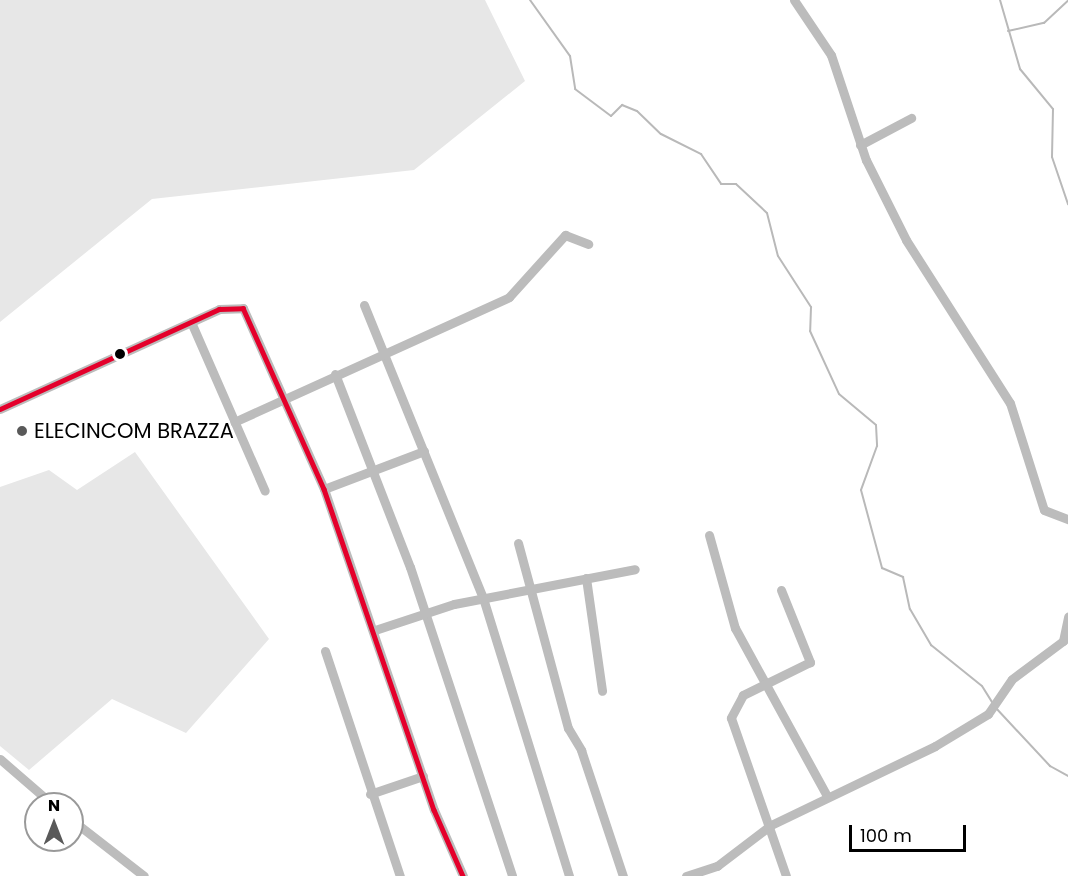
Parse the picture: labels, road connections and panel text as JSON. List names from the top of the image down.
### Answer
{
  "places": ["ELECINCOM BRAZZA"],
  "scale_bar": "100 m",
  "north": "top"
}
